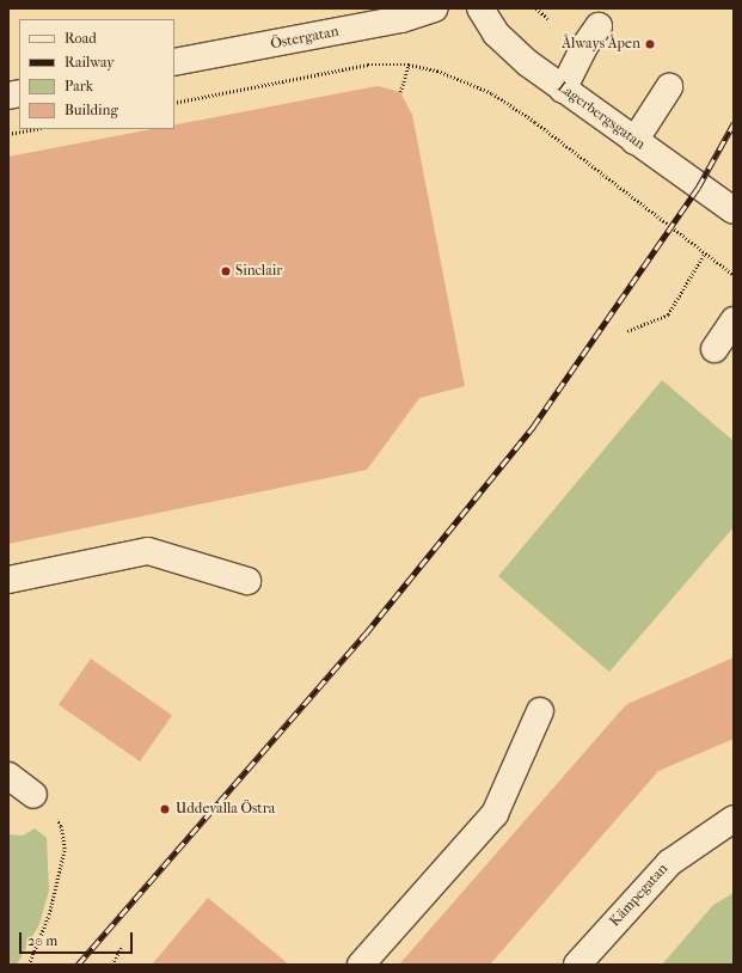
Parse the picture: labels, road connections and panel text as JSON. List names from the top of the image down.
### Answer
{
  "streets": {
    "street": ["Östergatan", "Lagerbergsgatan", "Kämpegatan"]
  },
  "places": ["Ålways Åpen", "Sinclair", "Uddevalla Östra"],
  "legend": [
    "Road",
    "Railway",
    "Park",
    "Building"
  ],
  "scale_bar": "20 m"
}
